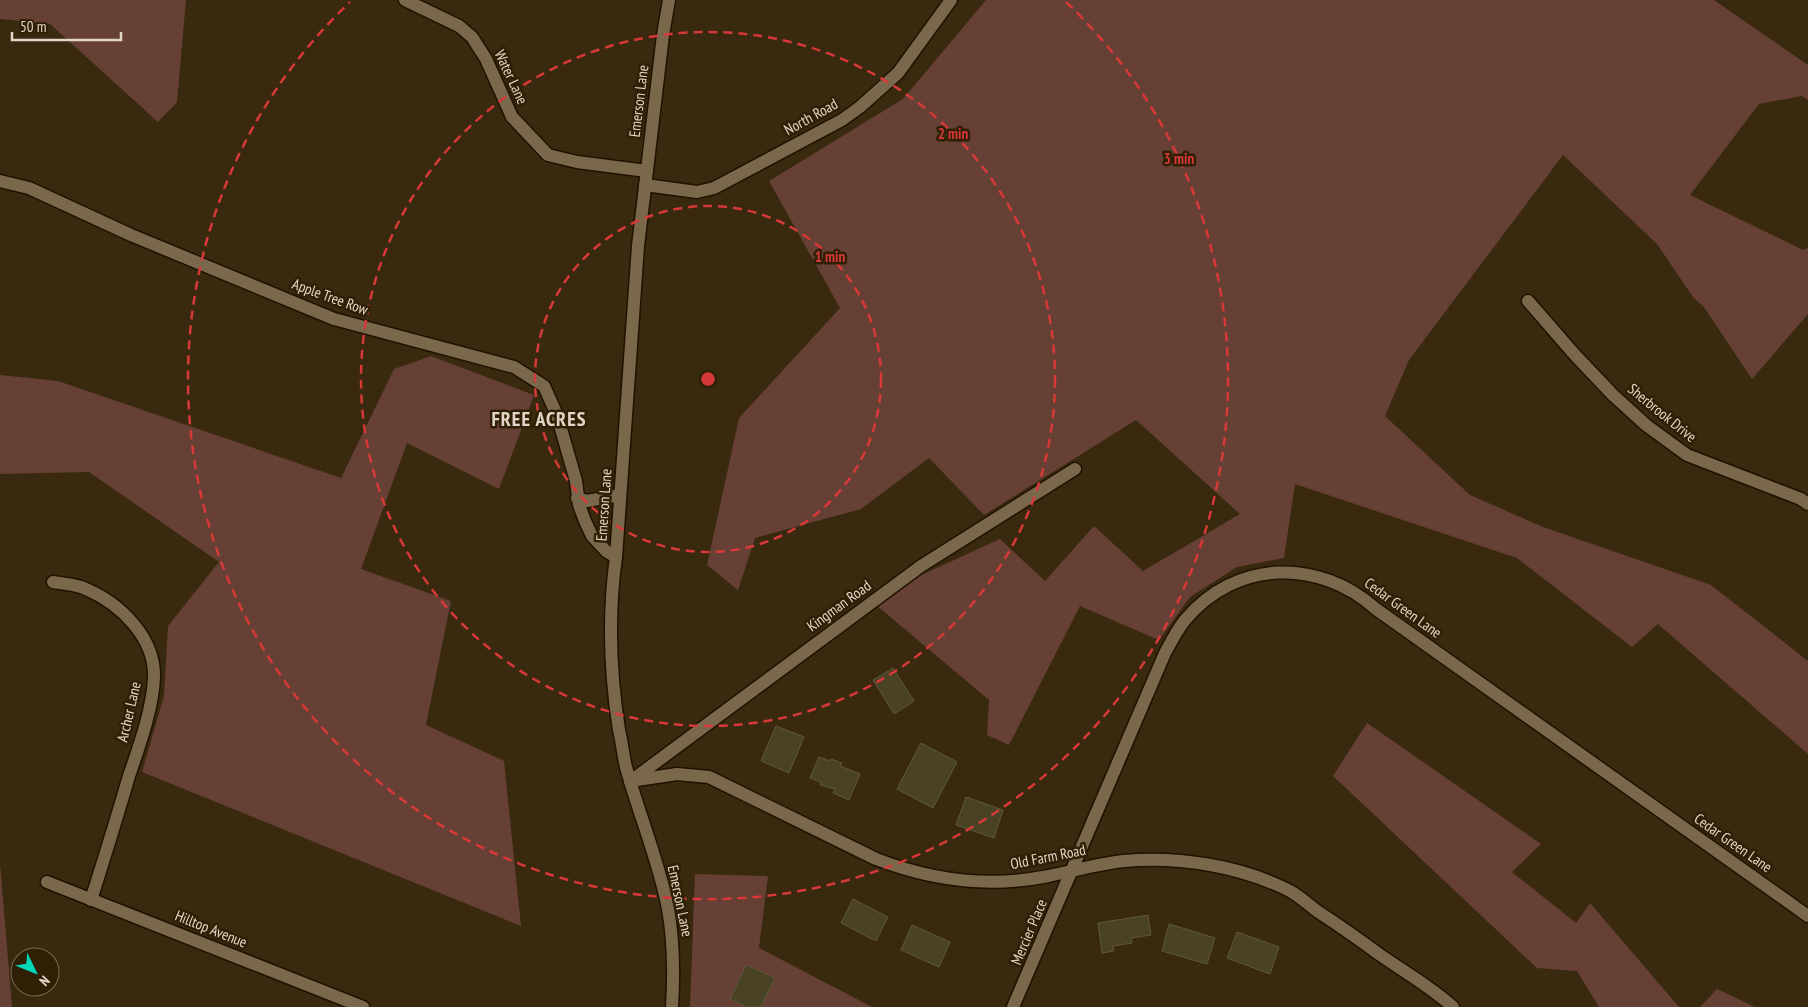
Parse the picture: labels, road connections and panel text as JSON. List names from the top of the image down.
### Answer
{
  "streets": {
    "street": [
      "Water Lane",
      "Emerson Lane",
      "North Road",
      "Apple Tree Row",
      "Sherbrook Drive",
      "Kingman Road",
      "Cedar Green Lane",
      "Archer Lane",
      "Old Farm Road",
      "Hilltop Avenue",
      "Mercier Place"
    ]
  },
  "crossings": [
    ["Water Lane", "Emerson Lane"],
    ["Emerson Lane", "North Road"],
    ["Emerson Lane", "Apple Tree Row"],
    ["Emerson Lane", "Kingman Road"],
    ["Emerson Lane", "Old Farm Road"],
    ["Kingman Road", "Old Farm Road"],
    ["Cedar Green Lane", "Old Farm Road"],
    ["Cedar Green Lane", "Mercier Place"],
    ["Archer Lane", "Hilltop Avenue"],
    ["Old Farm Road", "Mercier Place"]
  ],
  "districts": ["FREE ACRES"],
  "scale_bar": "50 m",
  "north": "bottom right",
  "rings": ["2 min", "3 min", "1 min"]
}
